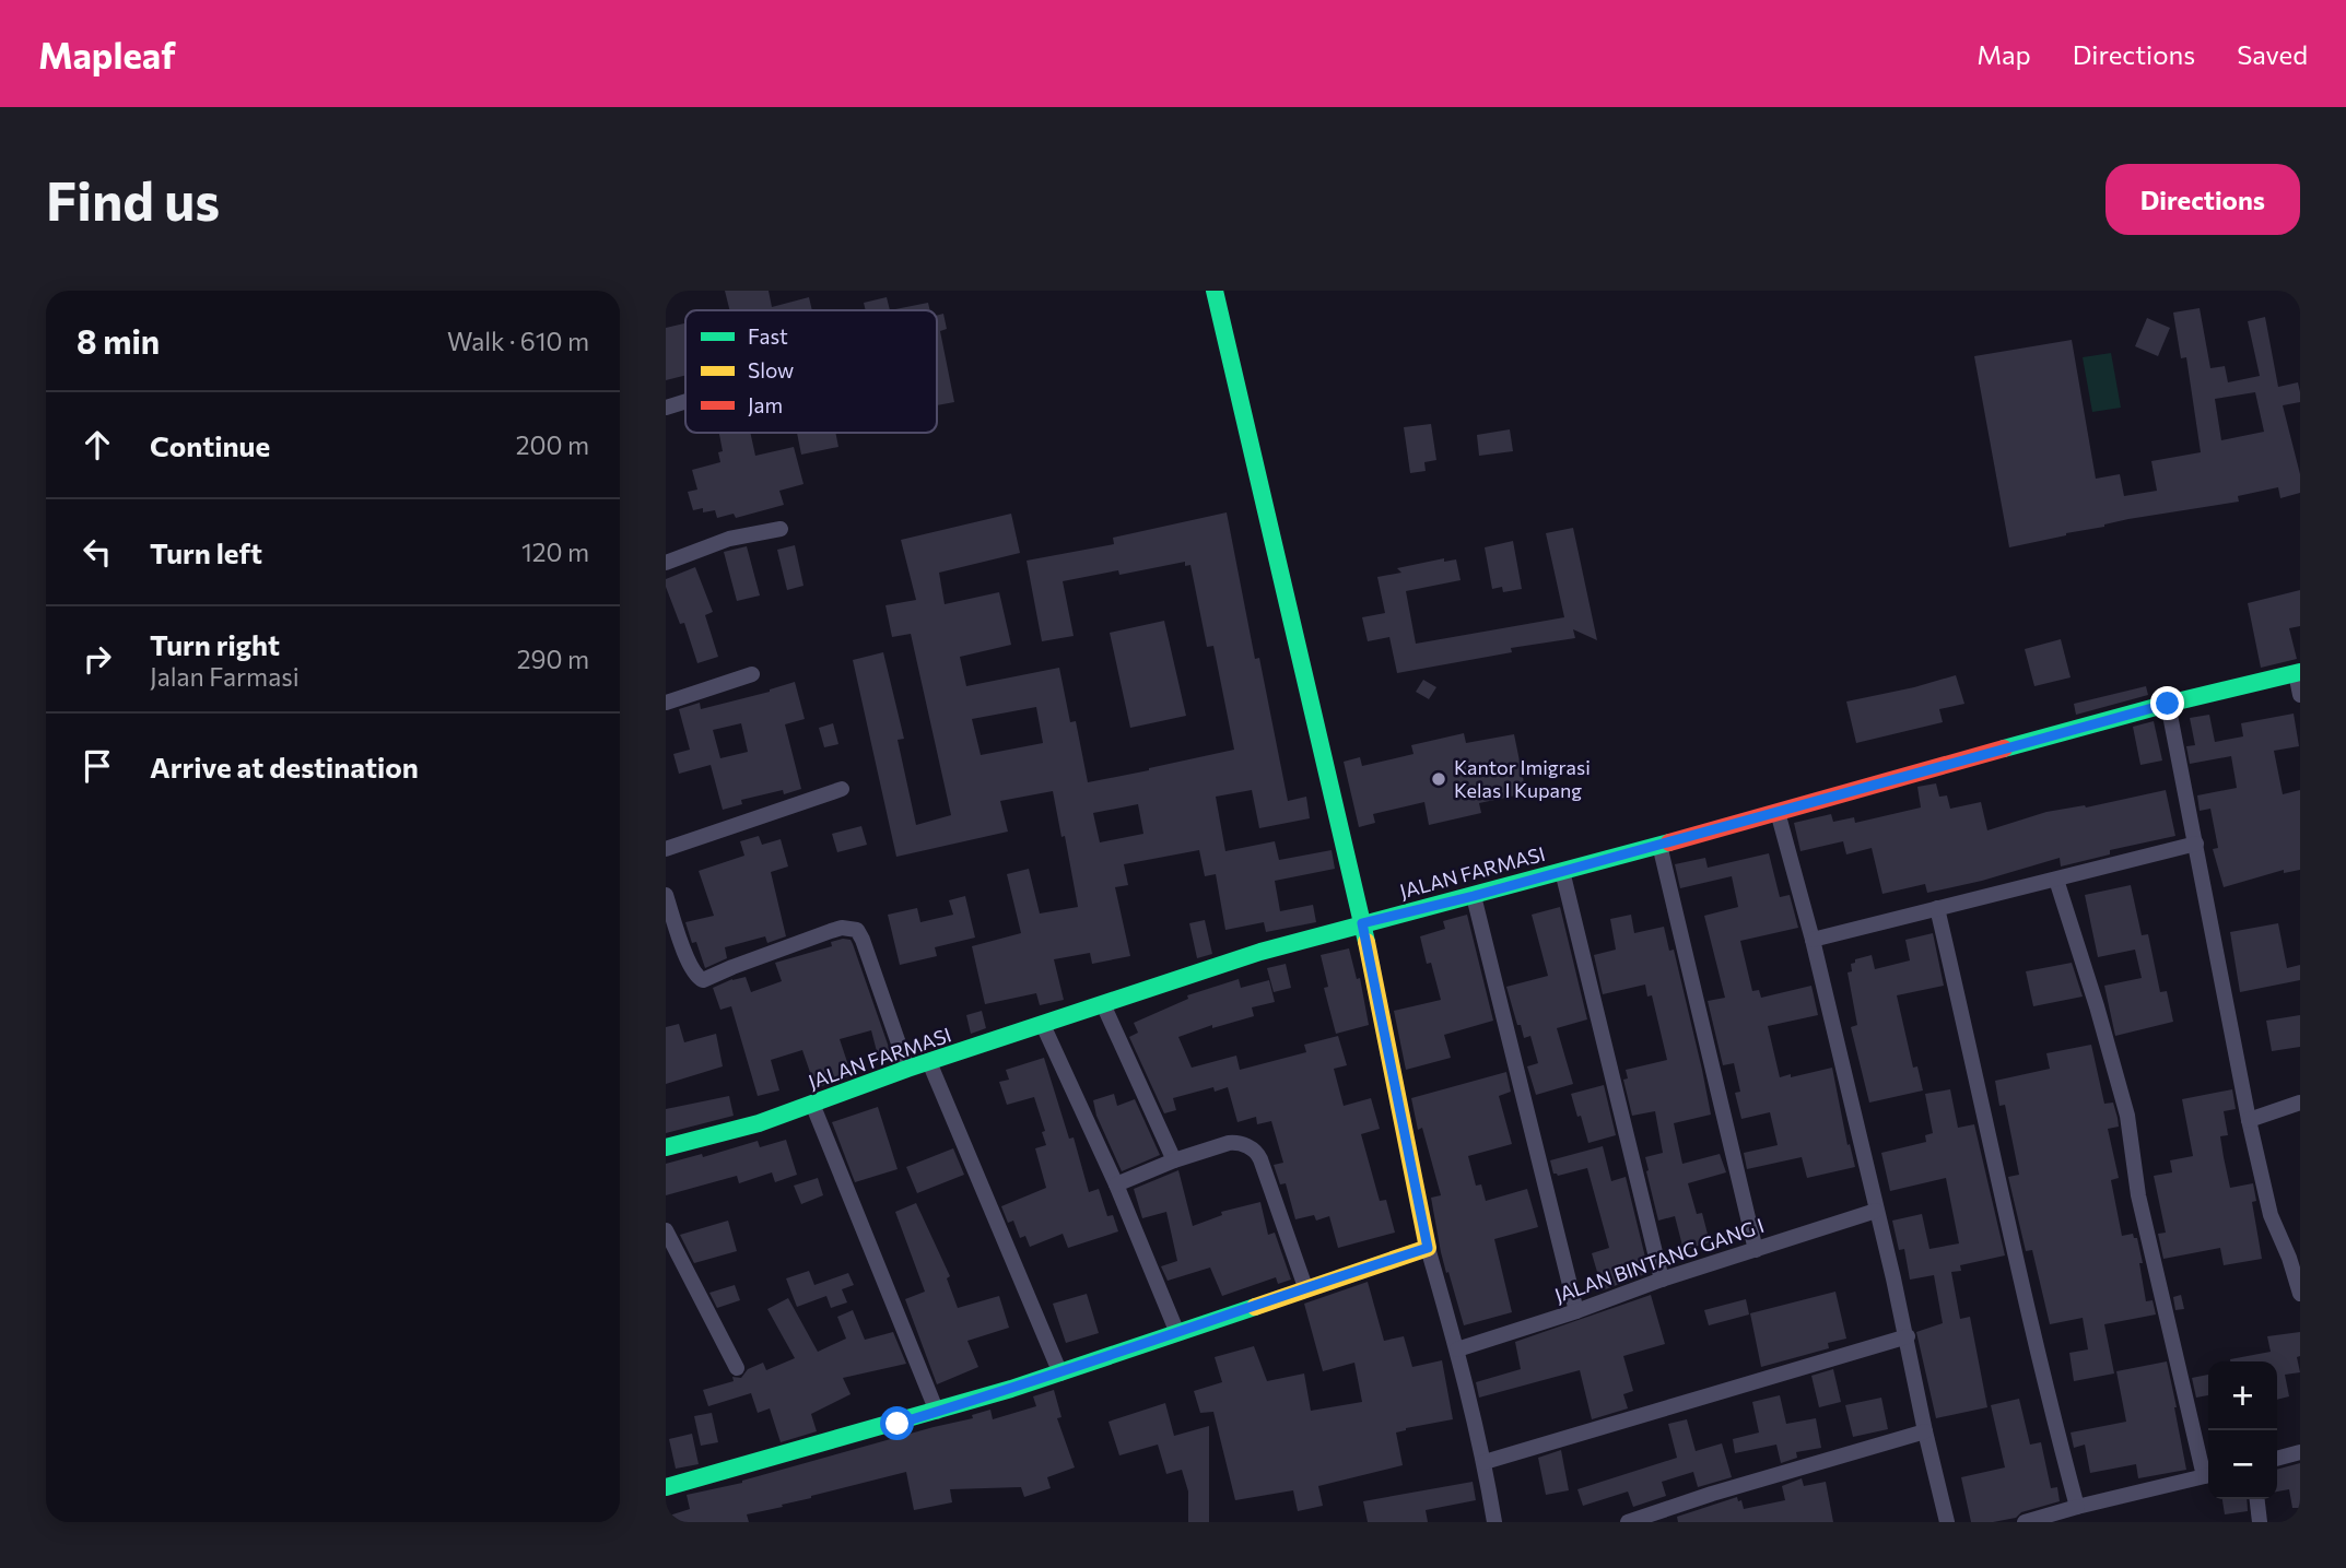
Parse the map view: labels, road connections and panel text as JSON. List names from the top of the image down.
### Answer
{
  "streets": {
    "street": ["JALAN FARMASI", "JALAN BINTANG GANG I"]
  },
  "places": ["Kantor Imigrasi Kelas I Kupang"],
  "legend": ["Fast", "Slow", "Jam"],
  "page": {
    "header": "Mapleaf",
    "nav": ["Map", "Directions", "Saved"],
    "buttons": "Directions",
    "title": "Find us",
    "heading": ["8 min", "Walk · 610 m"],
    "list": [
      ["Continue", "200 m"],
      ["Turn left", "120 m"],
      ["Turn right", "Jalan Farmasi", "290 m"],
      "Arrive at destination"
    ],
    "map_buttons": ["+", "−"]
  }
}
